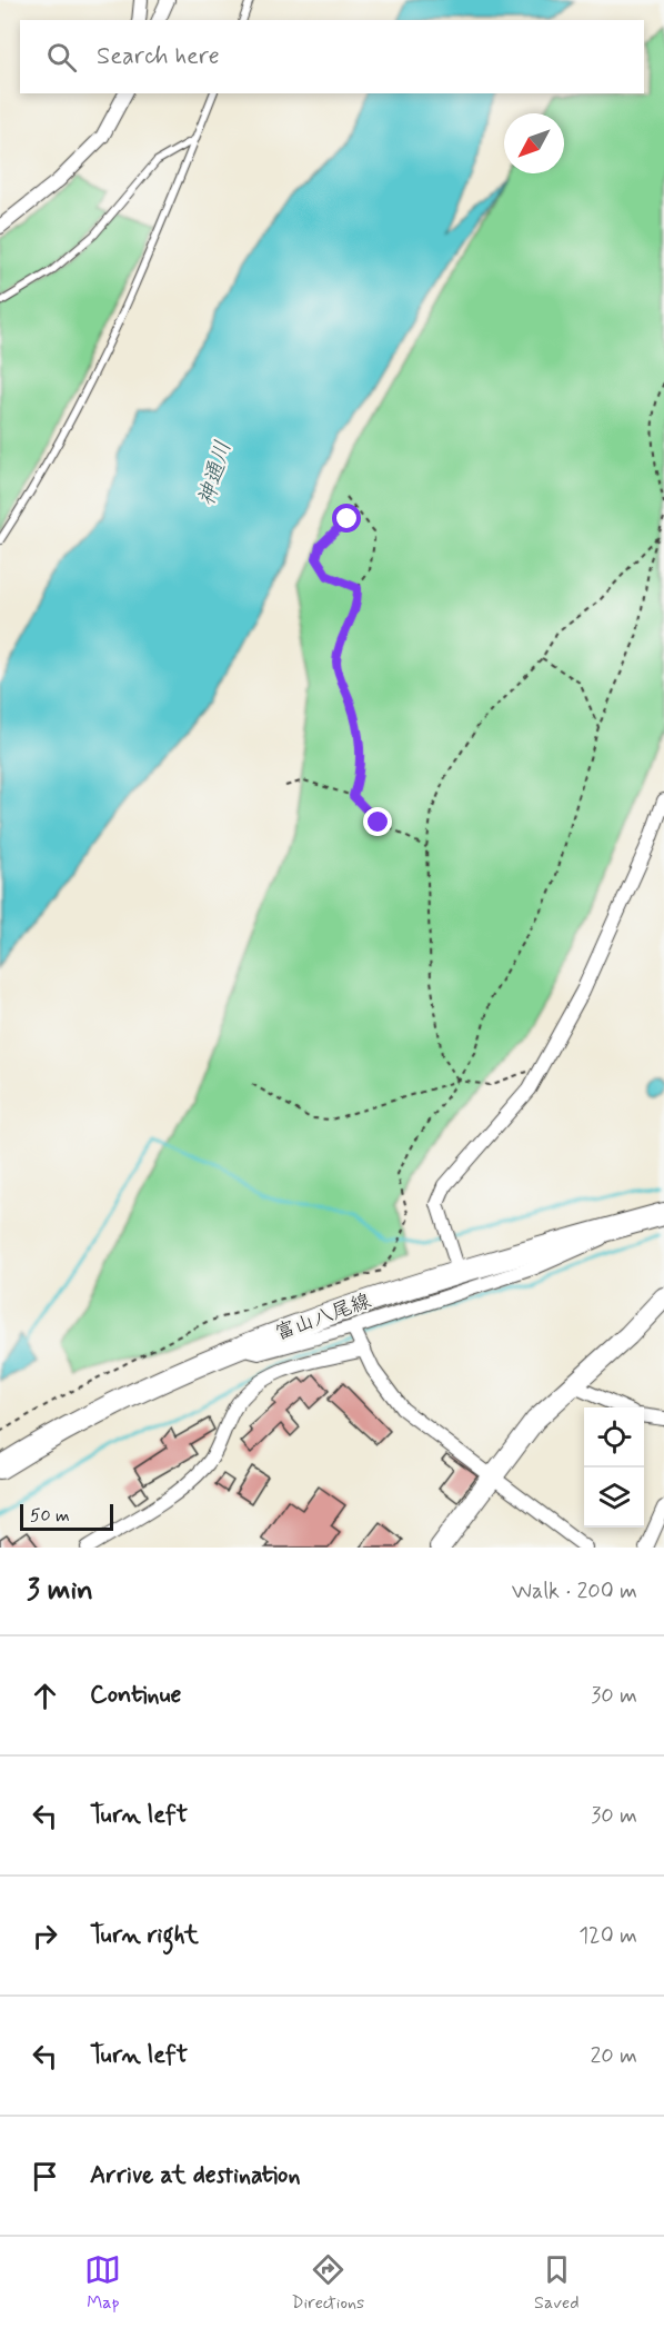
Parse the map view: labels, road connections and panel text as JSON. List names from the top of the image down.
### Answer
{
  "streets": {
    "main road": ["富山八尾線"]
  },
  "water": ["神通川"],
  "scale_bar": "50 m",
  "north": "bottom left",
  "page": {
    "search": "Search here",
    "scale": "50 m",
    "heading": ["3 min", "Walk · 200 m"],
    "list": [
      ["Continue", "30 m"],
      ["Turn left", "30 m"],
      ["Turn right", "120 m"],
      ["Turn left", "20 m"],
      "Arrive at destination"
    ],
    "nav": ["Map", "Directions", "Saved"]
  }
}
